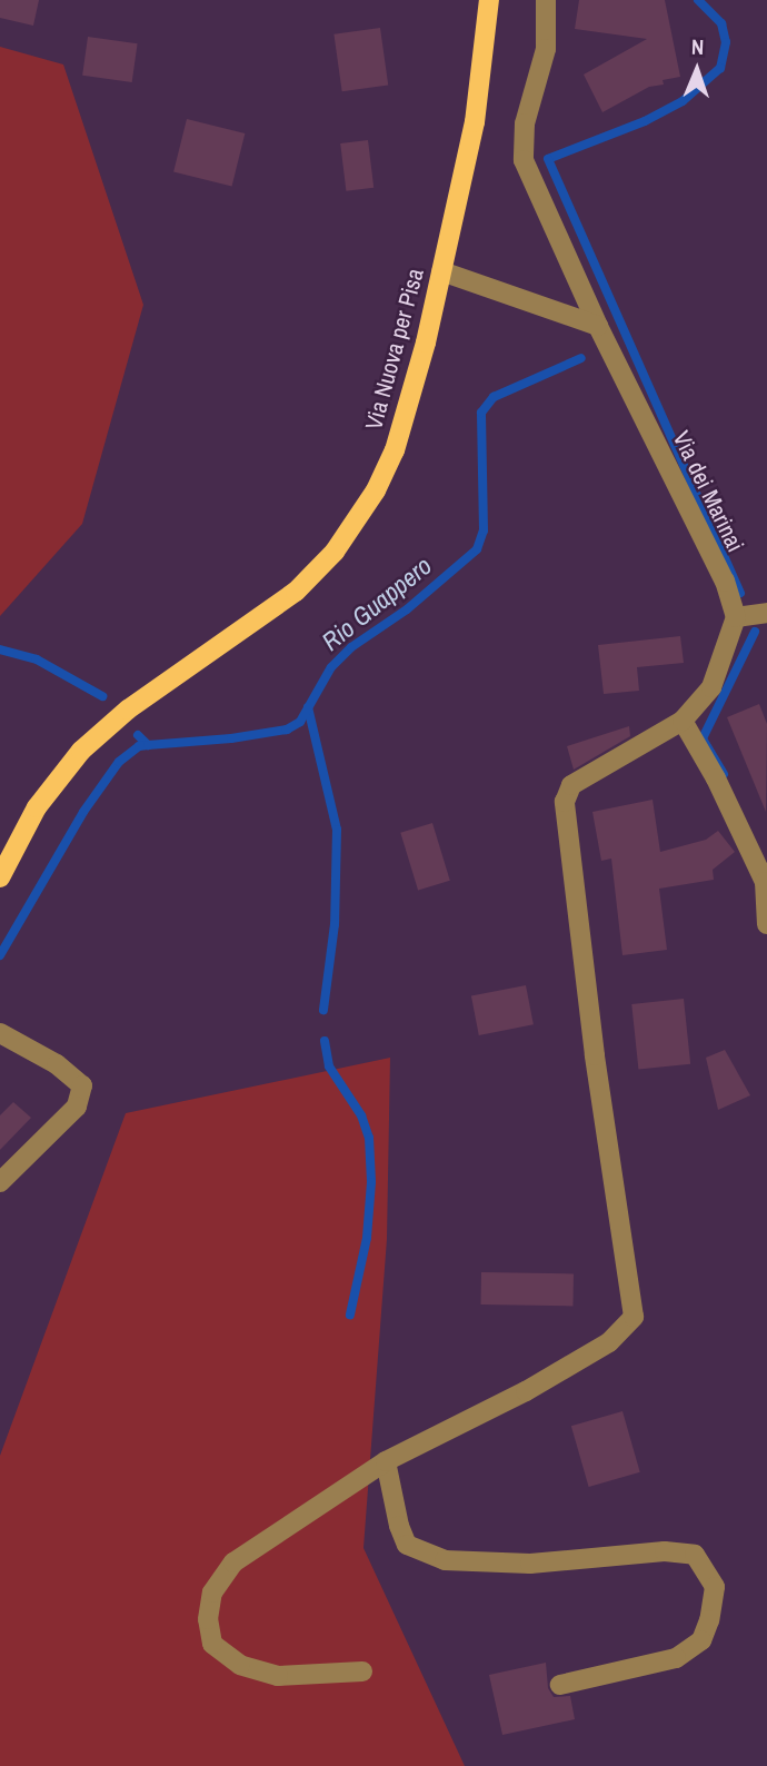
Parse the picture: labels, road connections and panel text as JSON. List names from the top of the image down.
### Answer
{
  "streets": {
    "main road": ["Via Nuova per Pisa"],
    "street": ["Via dei Marinai"]
  },
  "water": ["Rio Guappero"],
  "north": "top"
}
